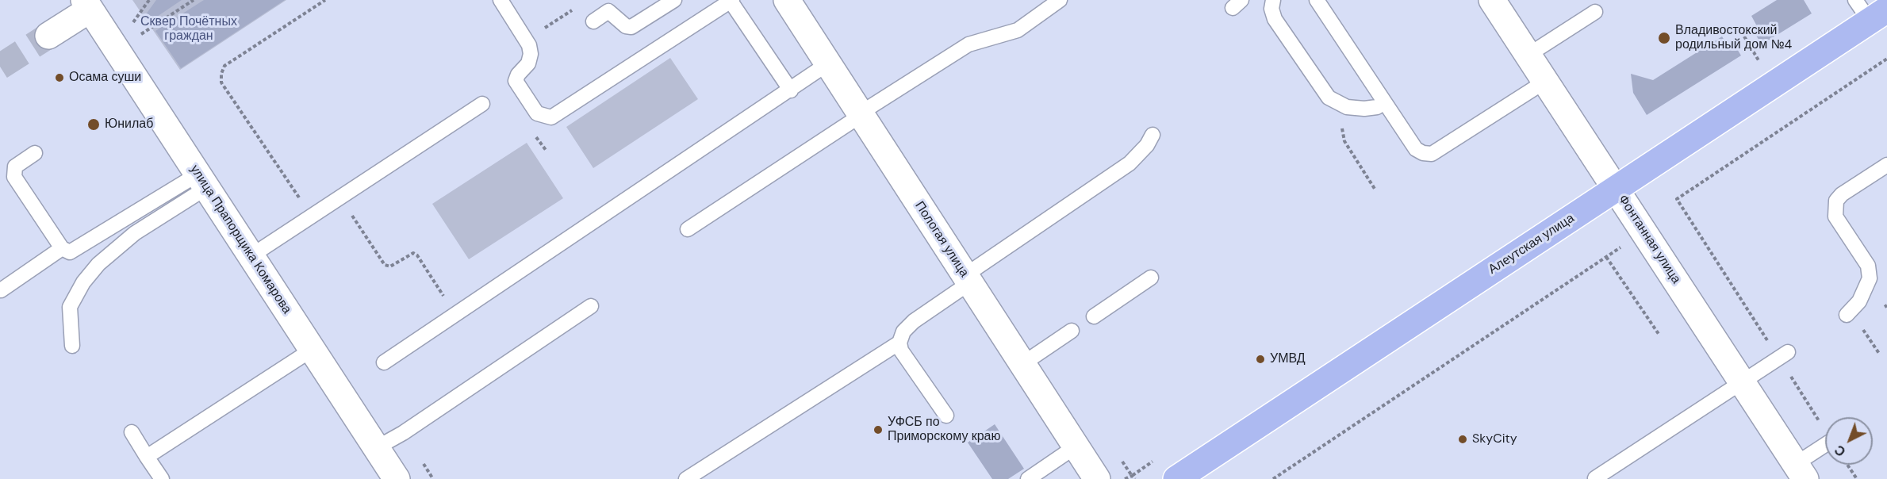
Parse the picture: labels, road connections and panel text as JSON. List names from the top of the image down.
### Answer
{
  "streets": {
    "main road": [
      "улица Прапорщика Комарова",
      "Пологая улица",
      "Фонтанная улица",
      "Алеутская улица"
    ]
  },
  "crossings": [
    ["Фонтанная улица", "Алеутская улица"]
  ],
  "parks": ["Сквер Почётных граждан"],
  "places": [
    "Владивостокский родильный дом №4",
    "Осама суши",
    "Юнилаб",
    "УМВД",
    "УФСБ по Приморскому краю",
    "SkyCity"
  ],
  "north": "bottom left"
}
